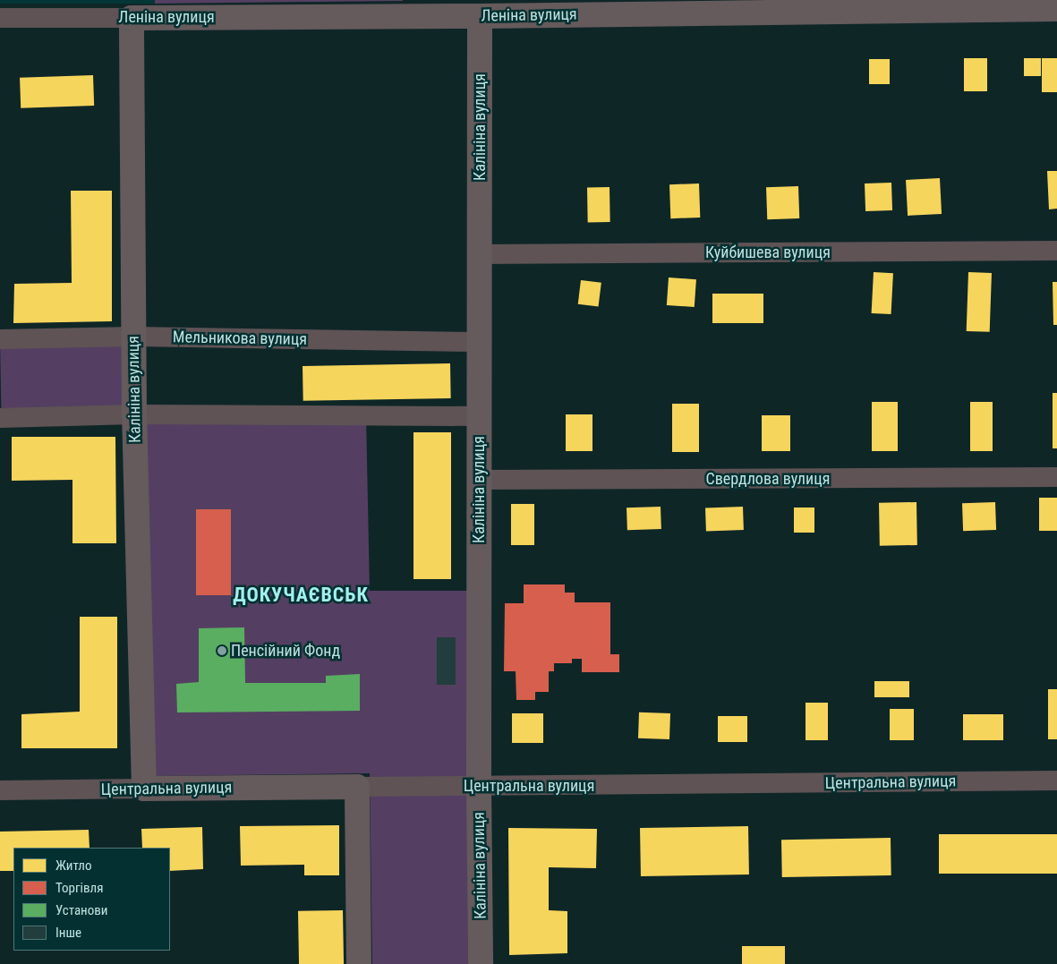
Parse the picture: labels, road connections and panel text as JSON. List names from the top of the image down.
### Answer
{
  "streets": {
    "main road": ["Леніна вулиця", "Калініна вулиця", "Центральна вулиця"],
    "street": ["Куйбишева вулиця", "Мельникова вулиця", "Свердлова вулиця"]
  },
  "crossings": [
    ["Леніна вулиця", "Калініна вулиця"],
    ["Калініна вулиця", "Куйбишева вулиця"],
    ["Калініна вулиця", "Мельникова вулиця"],
    ["Калініна вулиця", "Свердлова вулиця"],
    ["Калініна вулиця", "Центральна вулиця"]
  ],
  "districts": ["ДОКУЧАЄВСЬК"],
  "places": ["Пенсійний Фонд"],
  "legend": [
    "Житло",
    "Торгівля",
    "Установи",
    "Інше"
  ]
}
